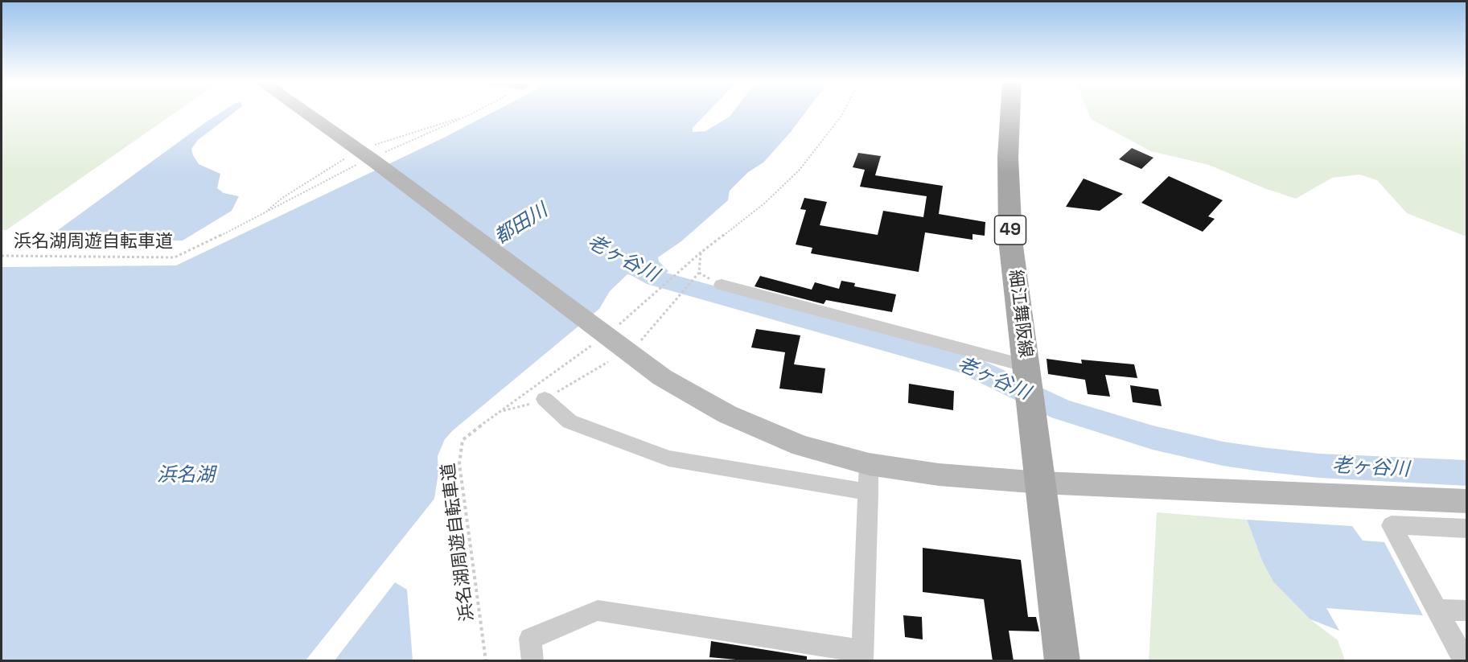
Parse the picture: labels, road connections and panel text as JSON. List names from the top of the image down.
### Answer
{
  "streets": {
    "main road": ["49", "細江舞阪線"],
    "path": ["浜名湖周遊自転車道"]
  },
  "water": ["都田川", "老ヶ谷川", "浜名湖"]
}
